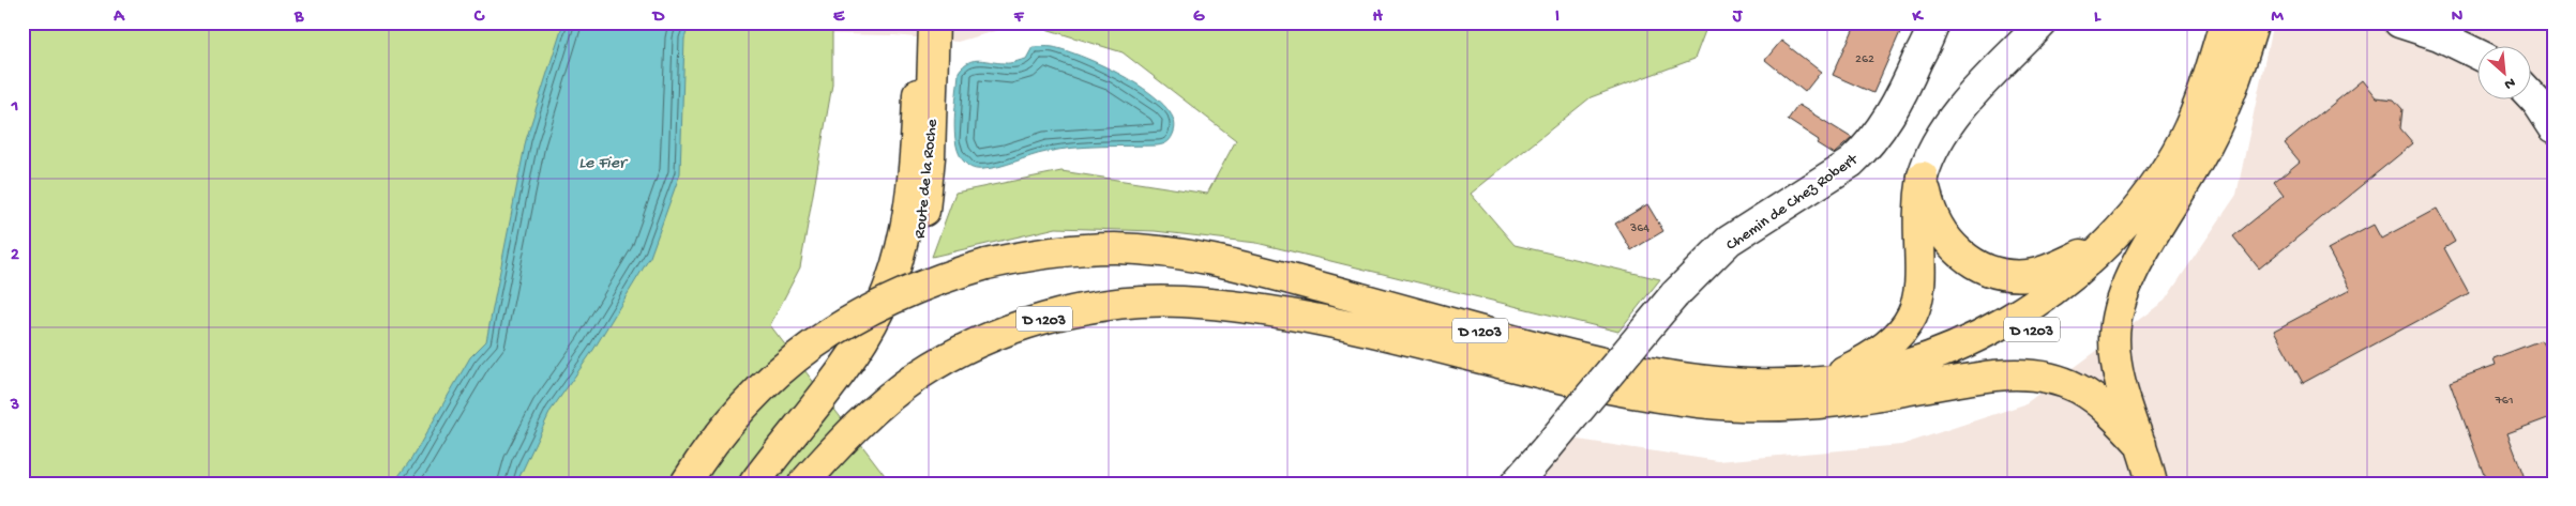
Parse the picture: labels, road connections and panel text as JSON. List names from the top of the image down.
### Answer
{
  "streets": {
    "main road": ["Route de la Roche", "D 1203"],
    "street": ["Chemin de Chez Robert"]
  },
  "water": ["Le Fier"],
  "house_numbers": ["262", "364", "761"],
  "north": "bottom right",
  "grid": {
    "columns": [
      "A",
      "B",
      "C",
      "D",
      "E",
      "F",
      "G",
      "H",
      "I",
      "J",
      "K",
      "L",
      "M",
      "N"
    ],
    "rows": ["1", "2", "3"]
  }
}
